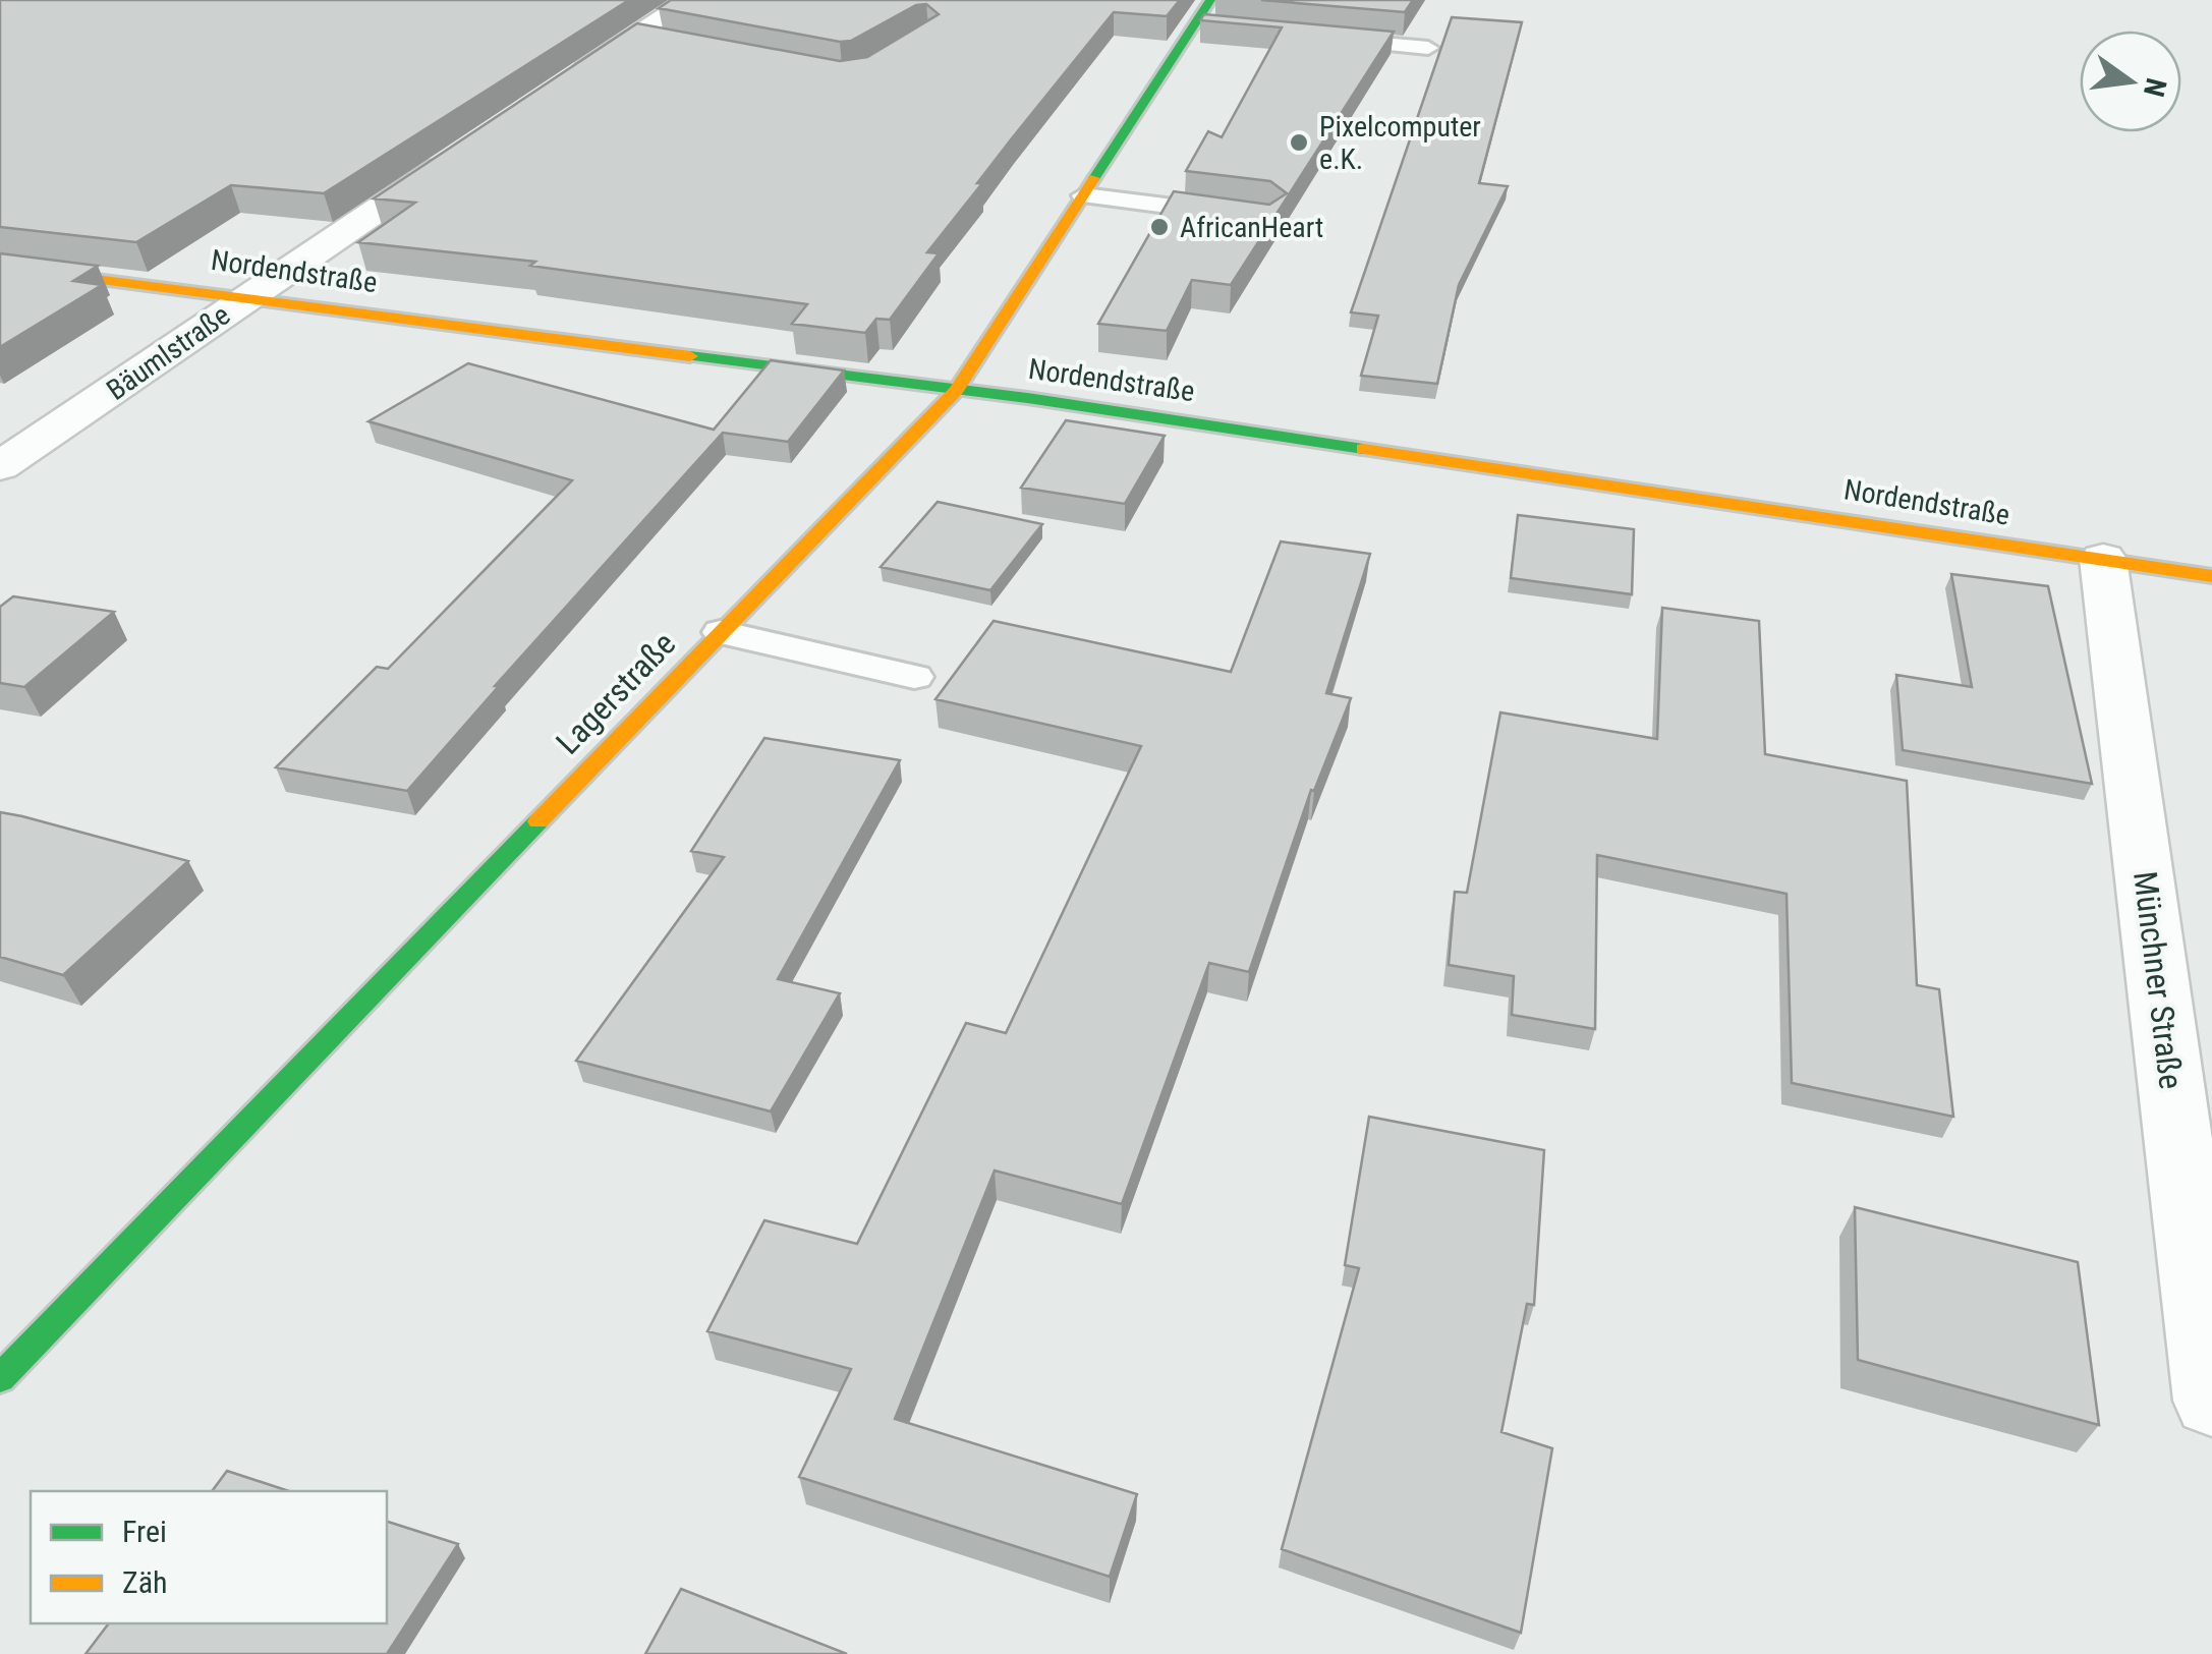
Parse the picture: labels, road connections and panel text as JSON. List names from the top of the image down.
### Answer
{
  "streets": {
    "street": [
      "Nordendstraße",
      "Bäumlstraße",
      "Lagerstraße",
      "Münchner Straße"
    ]
  },
  "crossings": [
    ["Nordendstraße", "Bäumlstraße"],
    ["Nordendstraße", "Lagerstraße"],
    ["Nordendstraße", "Münchner Straße"]
  ],
  "places": ["Pixelcomputer e.K.", "AfricanHeart"],
  "legend": ["Frei", "Zäh"],
  "north": "right"
}
